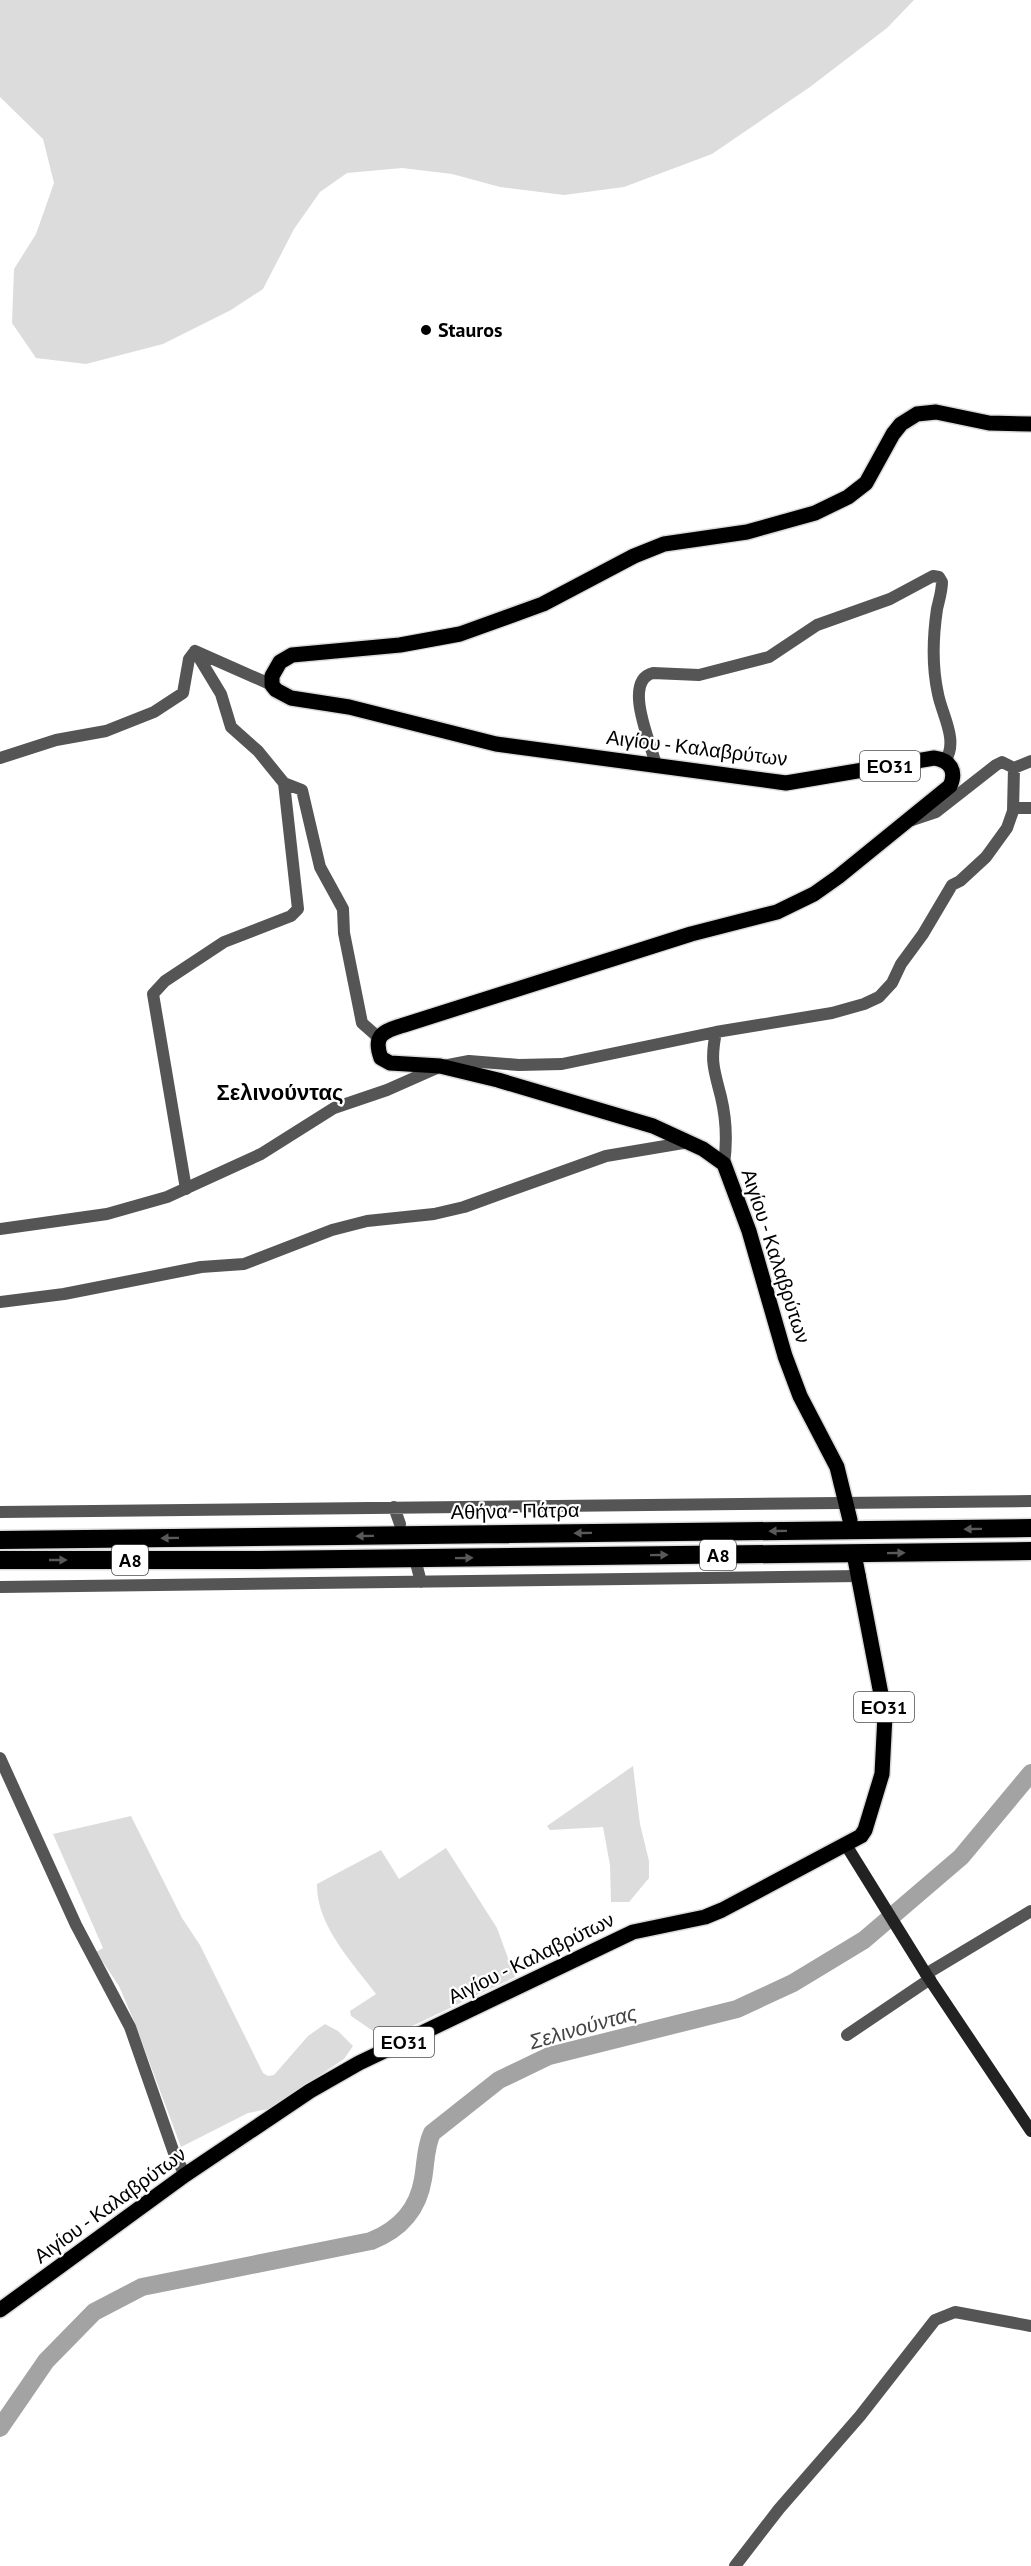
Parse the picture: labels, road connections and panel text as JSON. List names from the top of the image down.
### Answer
{
  "streets": {
    "highway": ["Αθήνα - Πάτρα", "Α8"],
    "main road": ["Αιγίου - Καλαβρύτων", "ΕΟ31"]
  },
  "crossings": [
    ["Αιγίου - Καλαβρύτων", "ΕΟ31"]
  ],
  "districts": ["Σελινούντας"],
  "water": ["Σελινούντας"],
  "places": ["Stauros"]
}
